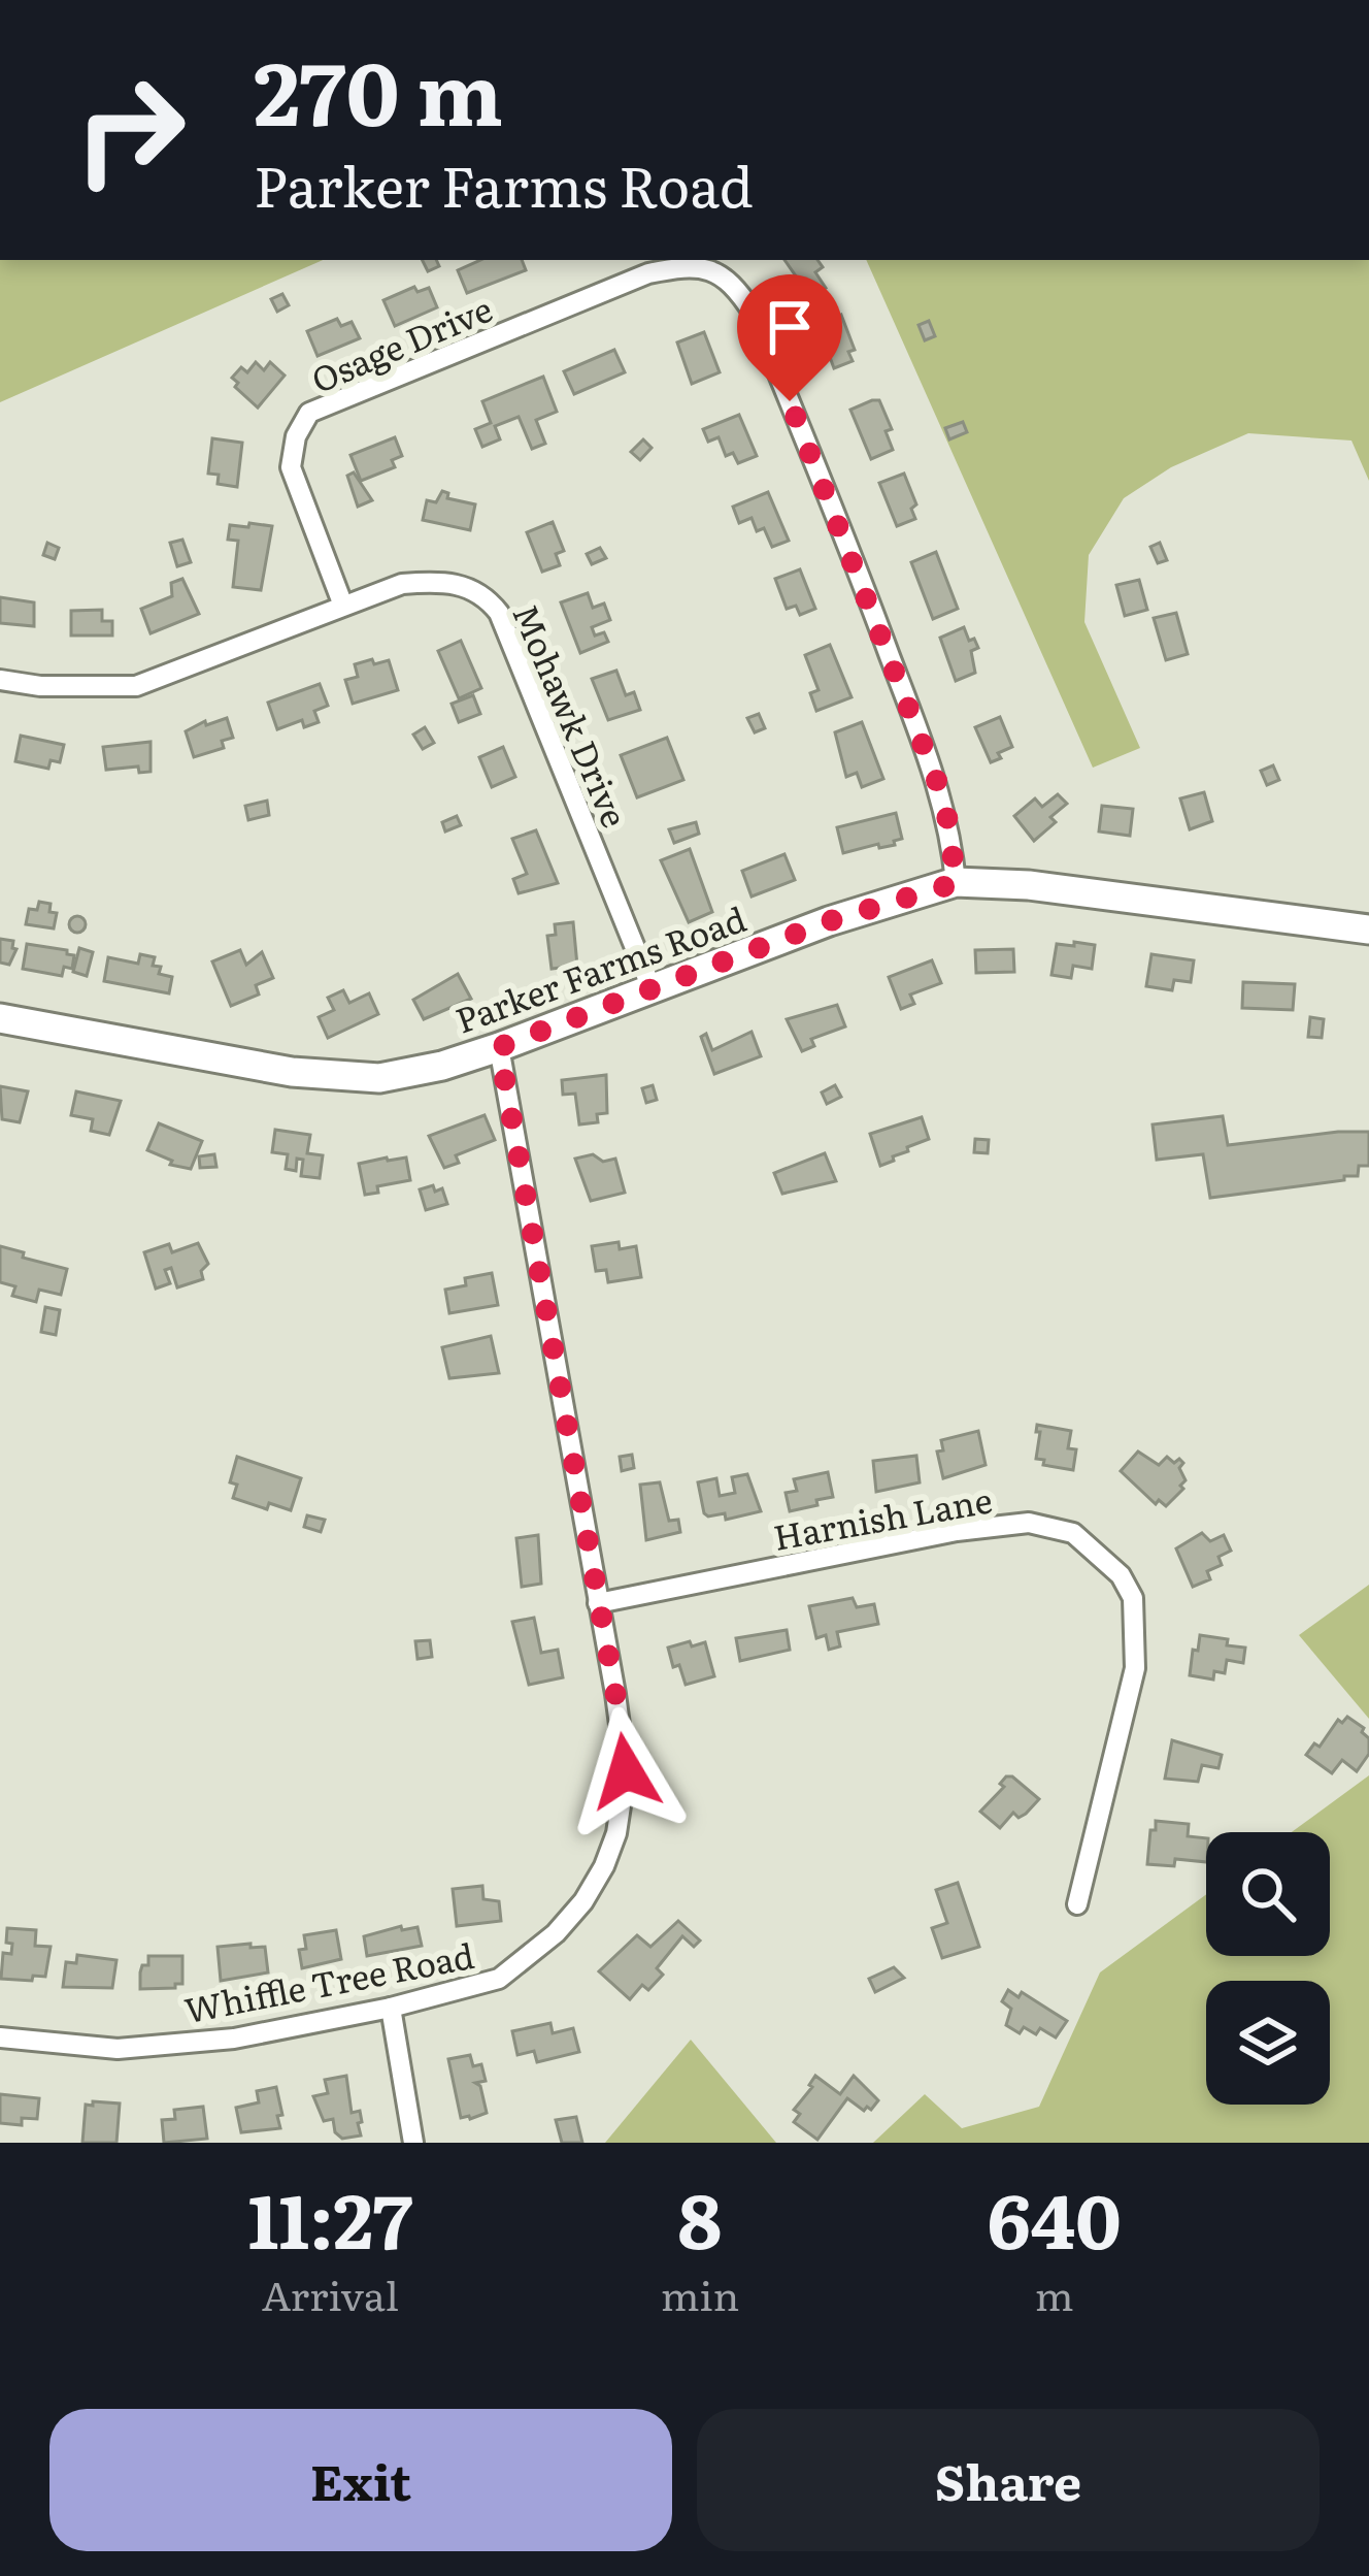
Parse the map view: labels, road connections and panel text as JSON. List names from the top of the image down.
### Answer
{
  "streets": {
    "street": [
      "Osage Drive",
      "Mohawk Drive",
      "Parker Farms Road",
      "Harnish Lane",
      "Whiffle Tree Road"
    ]
  },
  "crossings": [
    ["Osage Drive", "Mohawk Drive"],
    ["Osage Drive", "Parker Farms Road"],
    ["Mohawk Drive", "Parker Farms Road"],
    ["Parker Farms Road", "Whiffle Tree Road"],
    ["Harnish Lane", "Whiffle Tree Road"]
  ],
  "page": {
    "turn": ["270 m", "Parker Farms Road"],
    "eta": [
      "11:27",
      "Arrival",
      "8",
      "min",
      "640",
      "m"
    ],
    "buttons": ["Exit", "Share"]
  }
}
